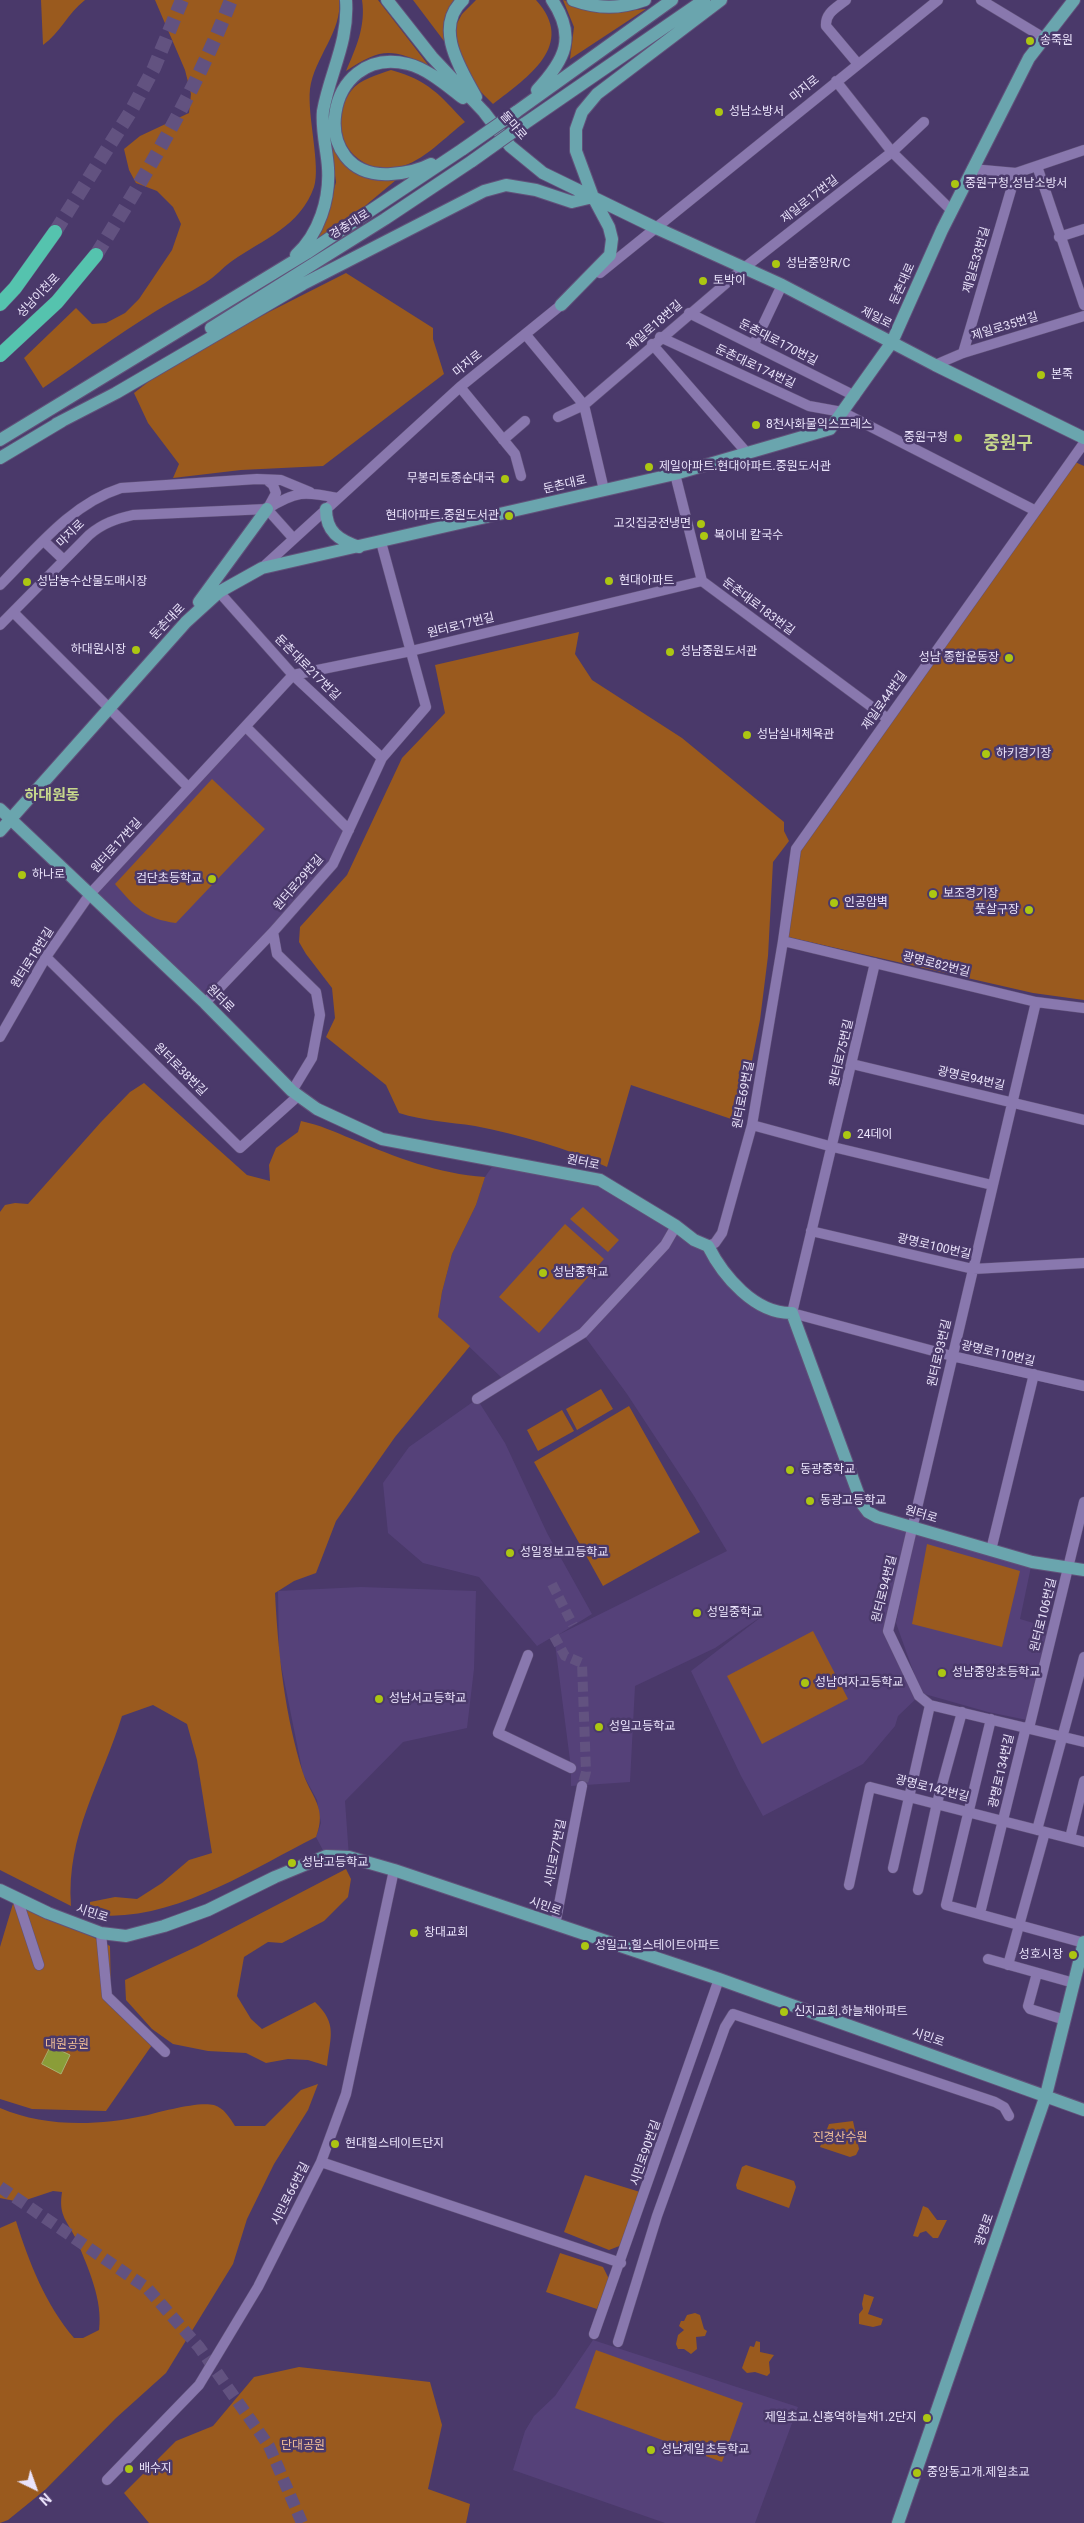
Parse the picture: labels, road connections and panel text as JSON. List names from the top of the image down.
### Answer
{
  "streets": {
    "highway": ["성남이천로"],
    "main road": [
      "돌마로",
      "경충대로",
      "둔촌대로",
      "제일로",
      "원터로",
      "시민로",
      "광명로"
    ],
    "street": [
      "마지로",
      "제일로17번길",
      "제일로33번길",
      "제일로18번길",
      "제일로35번길",
      "둔촌대로170번길",
      "둔촌대로174번길",
      "둔촌대로183번길",
      "원터로17번길",
      "둔촌대로217번길",
      "제일로44번길",
      "원터로29번길",
      "원터로18번길",
      "광명로82번길",
      "원터로75번길",
      "원터로38번길",
      "광명로94번길",
      "원터로69번길",
      "광명로100번길",
      "원터로93번길",
      "광명로110번길",
      "원터로94번길",
      "원터로106번길",
      "광명로134번길",
      "광명로142번길",
      "시민로77번길",
      "시민로90번길",
      "시민로66번길"
    ]
  },
  "crossings": [
    ["마지로", "돌마로"],
    ["마지로", "둔촌대로"],
    ["마지로", "제일로"],
    ["돌마로", "제일로"],
    ["제일로17번길", "제일로"],
    ["제일로17번길", "제일로18번길"],
    ["제일로33번길", "제일로35번길"],
    ["둔촌대로", "제일로"],
    ["둔촌대로", "둔촌대로170번길"],
    ["둔촌대로", "둔촌대로174번길"],
    ["둔촌대로", "둔촌대로183번길"],
    ["둔촌대로", "둔촌대로217번길"],
    ["둔촌대로", "원터로"],
    ["제일로", "제일로18번길"],
    ["제일로", "제일로35번길"],
    ["제일로18번길", "둔촌대로170번길"],
    ["제일로18번길", "둔촌대로174번길"],
    ["둔촌대로174번길", "제일로44번길"],
    ["둔촌대로183번길", "원터로17번길"],
    ["둔촌대로183번길", "제일로44번길"],
    ["원터로17번길", "둔촌대로217번길"],
    ["원터로17번길", "원터로29번길"],
    ["원터로17번길", "원터로18번길"],
    ["원터로17번길", "원터로"],
    ["둔촌대로217번길", "원터로29번길"],
    ["제일로44번길", "광명로82번길"],
    ["제일로44번길", "원터로69번길"],
    ["원터로29번길", "원터로"],
    ["원터로18번길", "원터로"],
    ["원터로18번길", "원터로38번길"],
    ["광명로82번길", "원터로75번길"],
    ["광명로82번길", "원터로69번길"],
    ["광명로82번길", "원터로93번길"],
    ["원터로", "원터로75번길"],
    ["원터로", "원터로38번길"],
    ["원터로", "원터로69번길"],
    ["원터로", "원터로93번길"],
    ["원터로", "광명로110번길"],
    ["원터로", "원터로94번길"],
    ["원터로", "원터로106번길"],
    ["원터로75번길", "광명로94번길"],
    ["원터로75번길", "광명로100번길"],
    ["원터로75번길", "광명로110번길"],
    ["광명로94번길", "원터로93번길"],
    ["광명로100번길", "원터로93번길"],
    ["원터로93번길", "광명로110번길"],
    ["원터로93번길", "원터로94번길"],
    ["원터로94번길", "광명로134번길"],
    ["원터로106번길", "광명로134번길"],
    ["광명로134번길", "광명로142번길"],
    ["시민로77번길", "시민로"],
    ["시민로", "시민로90번길"],
    ["시민로", "시민로66번길"],
    ["시민로", "광명로"]
  ],
  "districts": ["중원구", "하대원동"],
  "parks": ["대원공원", "진경산수원", "단대공원"],
  "places": [
    "송죽원",
    "성남소방서",
    "중원구청.성남소방서",
    "성남중앙R/C",
    "토박이",
    "본죽",
    "8천사화물익스프레스",
    "중원구청",
    "제일아파트.현대아파트.중원도서관",
    "무봉리토종순대국",
    "현대아파트.중원도서관",
    "고깃집궁전냉면",
    "복이네 칼국수",
    "현대아파트",
    "성남농수산물도매시장",
    "하대원시장",
    "성남중원도서관",
    "성남 종합운동장",
    "성남실내체육관",
    "하키경기장",
    "하나로",
    "검단초등학교",
    "보조경기장",
    "인공암벽",
    "풋살구장",
    "24데이",
    "성남중학교",
    "동광중학교",
    "동광고등학교",
    "성일정보고등학교",
    "성일중학교",
    "성남중앙초등학교",
    "성남여자고등학교",
    "성남서고등학교",
    "성일고등학교",
    "성남고등학교",
    "창대교회",
    "성일고.힐스테이트아파트",
    "성호시장",
    "신지교회.하늘채아파트",
    "현대힐스테이트단지",
    "제일초교.신흥역하늘채1.2단지",
    "성남제일초등학교",
    "배수지",
    "중앙동고개.제일초교"
  ],
  "north": "bottom right"
}
